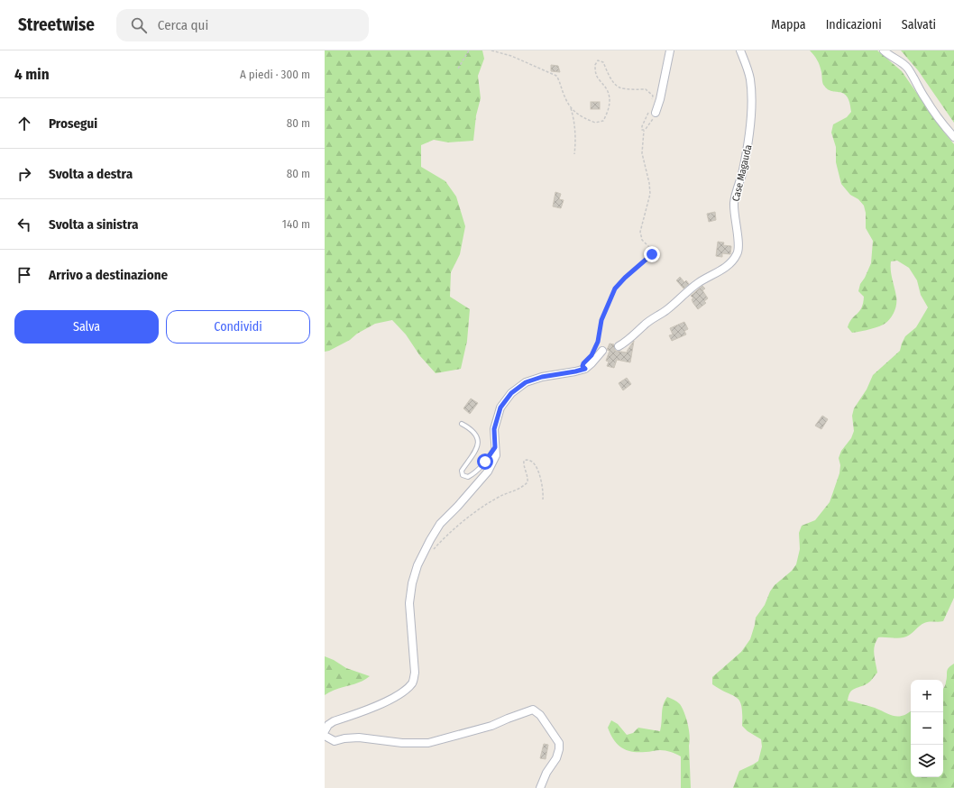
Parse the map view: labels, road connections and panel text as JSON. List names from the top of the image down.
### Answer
{
  "streets": {
    "street": ["Case Magauda"]
  },
  "page": {
    "header": "Streetwise",
    "search": "Cerca qui",
    "nav": ["Mappa", "Indicazioni", "Salvati"],
    "heading": ["4 min", "A piedi · 300 m"],
    "list": [
      ["Prosegui", "80 m"],
      ["Svolta a destra", "80 m"],
      ["Svolta a sinistra", "140 m"],
      "Arrivo a destinazione"
    ],
    "buttons": ["Salva", "Condividi"],
    "map_buttons": ["+", "−"]
  }
}
